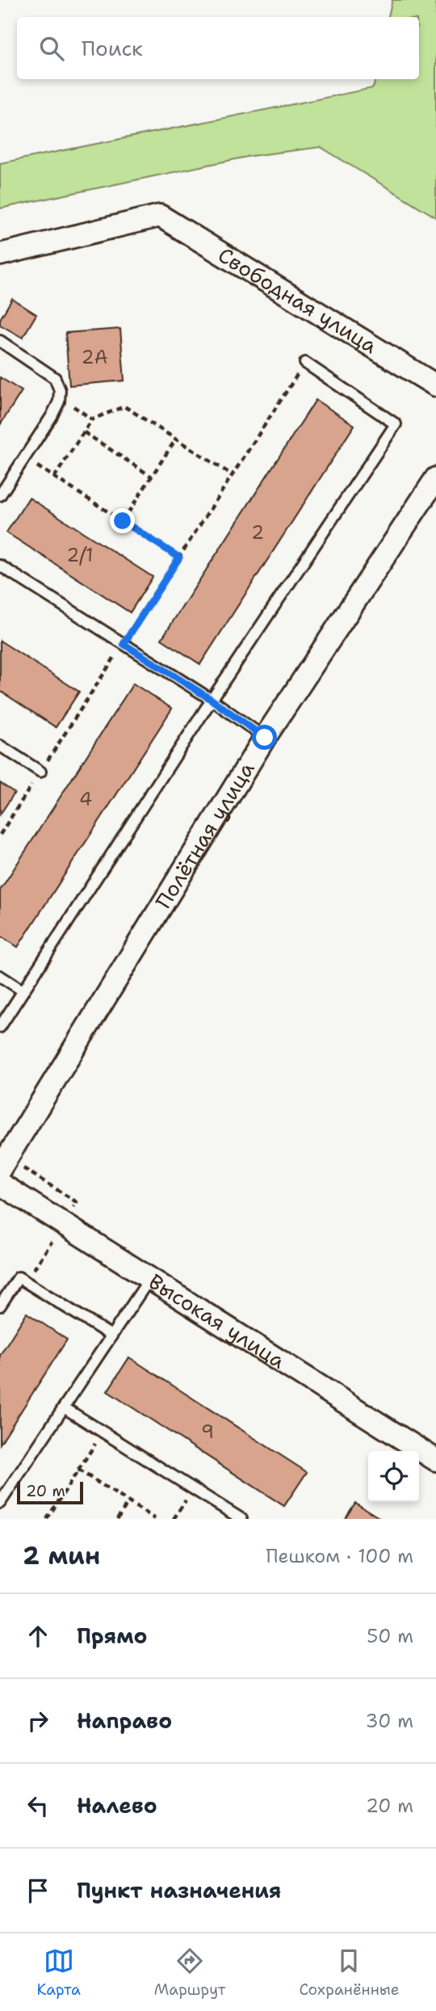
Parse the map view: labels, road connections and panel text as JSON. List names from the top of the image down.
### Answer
{
  "streets": {
    "street": ["Свободная улица", "Полётная улица", "Высокая улица"]
  },
  "house_numbers": [
    "2А",
    "2",
    "2/1",
    "4",
    "9"
  ],
  "scale_bar": "20 m",
  "page": {
    "search": "Поиск",
    "scale": "20 m",
    "heading": ["2 мин", "Пешком · 100 m"],
    "list": [
      ["Прямо", "50 m"],
      ["Направо", "30 m"],
      ["Налево", "20 m"],
      "Пункт назначения"
    ],
    "nav": ["Карта", "Маршрут", "Сохранённые"]
  }
}
